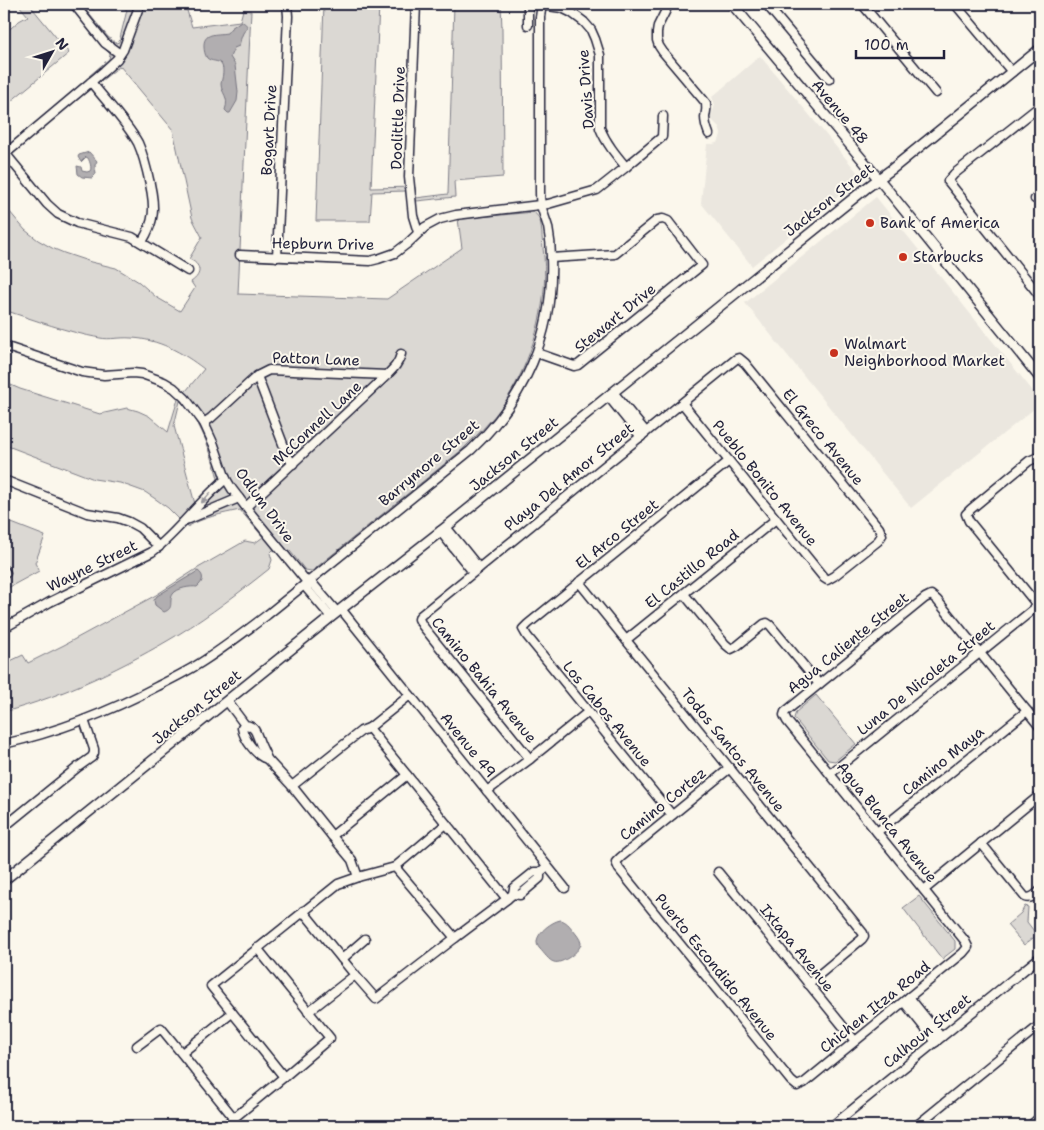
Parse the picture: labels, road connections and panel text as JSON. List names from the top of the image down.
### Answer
{
  "streets": {
    "main road": ["Avenue 48", "Jackson Street"],
    "street": [
      "Davis Drive",
      "Doolittle Drive",
      "Bogart Drive",
      "Hepburn Drive",
      "Stewart Drive",
      "Patton Lane",
      "McConnell Lane",
      "El Greco Avenue",
      "Barrymore Street",
      "Playa Del Amor Street",
      "Pueblo Bonito Avenue",
      "Odlum Drive",
      "El Arco Street",
      "Wayne Street",
      "El Castillo Road",
      "Agua Caliente Street",
      "Luna De Nicoleta Street",
      "Camino Bahia Avenue",
      "Los Cabos Avenue",
      "Avenue 49",
      "Todos Santos Avenue",
      "Camino Maya",
      "Camino Cortez",
      "Agua Blanca Avenue",
      "Ixtapa Avenue",
      "Puerto Escondido Avenue",
      "Chichen Itza Road",
      "Calhoun Street"
    ]
  },
  "crossings": [
    ["Davis Drive", "Hepburn Drive"],
    ["Davis Drive", "Barrymore Street"],
    ["Avenue 48", "Jackson Street"],
    ["Doolittle Drive", "Hepburn Drive"],
    ["Bogart Drive", "Hepburn Drive"],
    ["Jackson Street", "Odlum Drive"],
    ["Hepburn Drive", "Barrymore Street"],
    ["Stewart Drive", "Barrymore Street"],
    ["Patton Lane", "McConnell Lane"],
    ["Patton Lane", "Odlum Drive"],
    ["McConnell Lane", "Odlum Drive"],
    ["El Greco Avenue", "Playa Del Amor Street"],
    ["El Greco Avenue", "Pueblo Bonito Avenue"],
    ["Barrymore Street", "Odlum Drive"],
    ["Playa Del Amor Street", "Pueblo Bonito Avenue"],
    ["Playa Del Amor Street", "Camino Bahia Avenue"],
    ["Pueblo Bonito Avenue", "El Arco Street"],
    ["Pueblo Bonito Avenue", "El Castillo Road"],
    ["Odlum Drive", "Wayne Street"],
    ["Odlum Drive", "Avenue 49"],
    ["El Arco Street", "Los Cabos Avenue"],
    ["El Arco Street", "Todos Santos Avenue"],
    ["El Castillo Road", "Todos Santos Avenue"],
    ["Agua Caliente Street", "Luna De Nicoleta Street"],
    ["Agua Caliente Street", "Agua Blanca Avenue"],
    ["Luna De Nicoleta Street", "Agua Blanca Avenue"],
    ["Los Cabos Avenue", "Camino Cortez"],
    ["Todos Santos Avenue", "Camino Cortez"],
    ["Todos Santos Avenue", "Ixtapa Avenue"],
    ["Camino Maya", "Agua Blanca Avenue"],
    ["Camino Cortez", "Puerto Escondido Avenue"],
    ["Agua Blanca Avenue", "Chichen Itza Road"],
    ["Ixtapa Avenue", "Chichen Itza Road"],
    ["Puerto Escondido Avenue", "Chichen Itza Road"]
  ],
  "places": ["Bank of America", "Starbucks", "Walmart Neighborhood Market"],
  "scale_bar": "100 m",
  "north": "top right"
}
